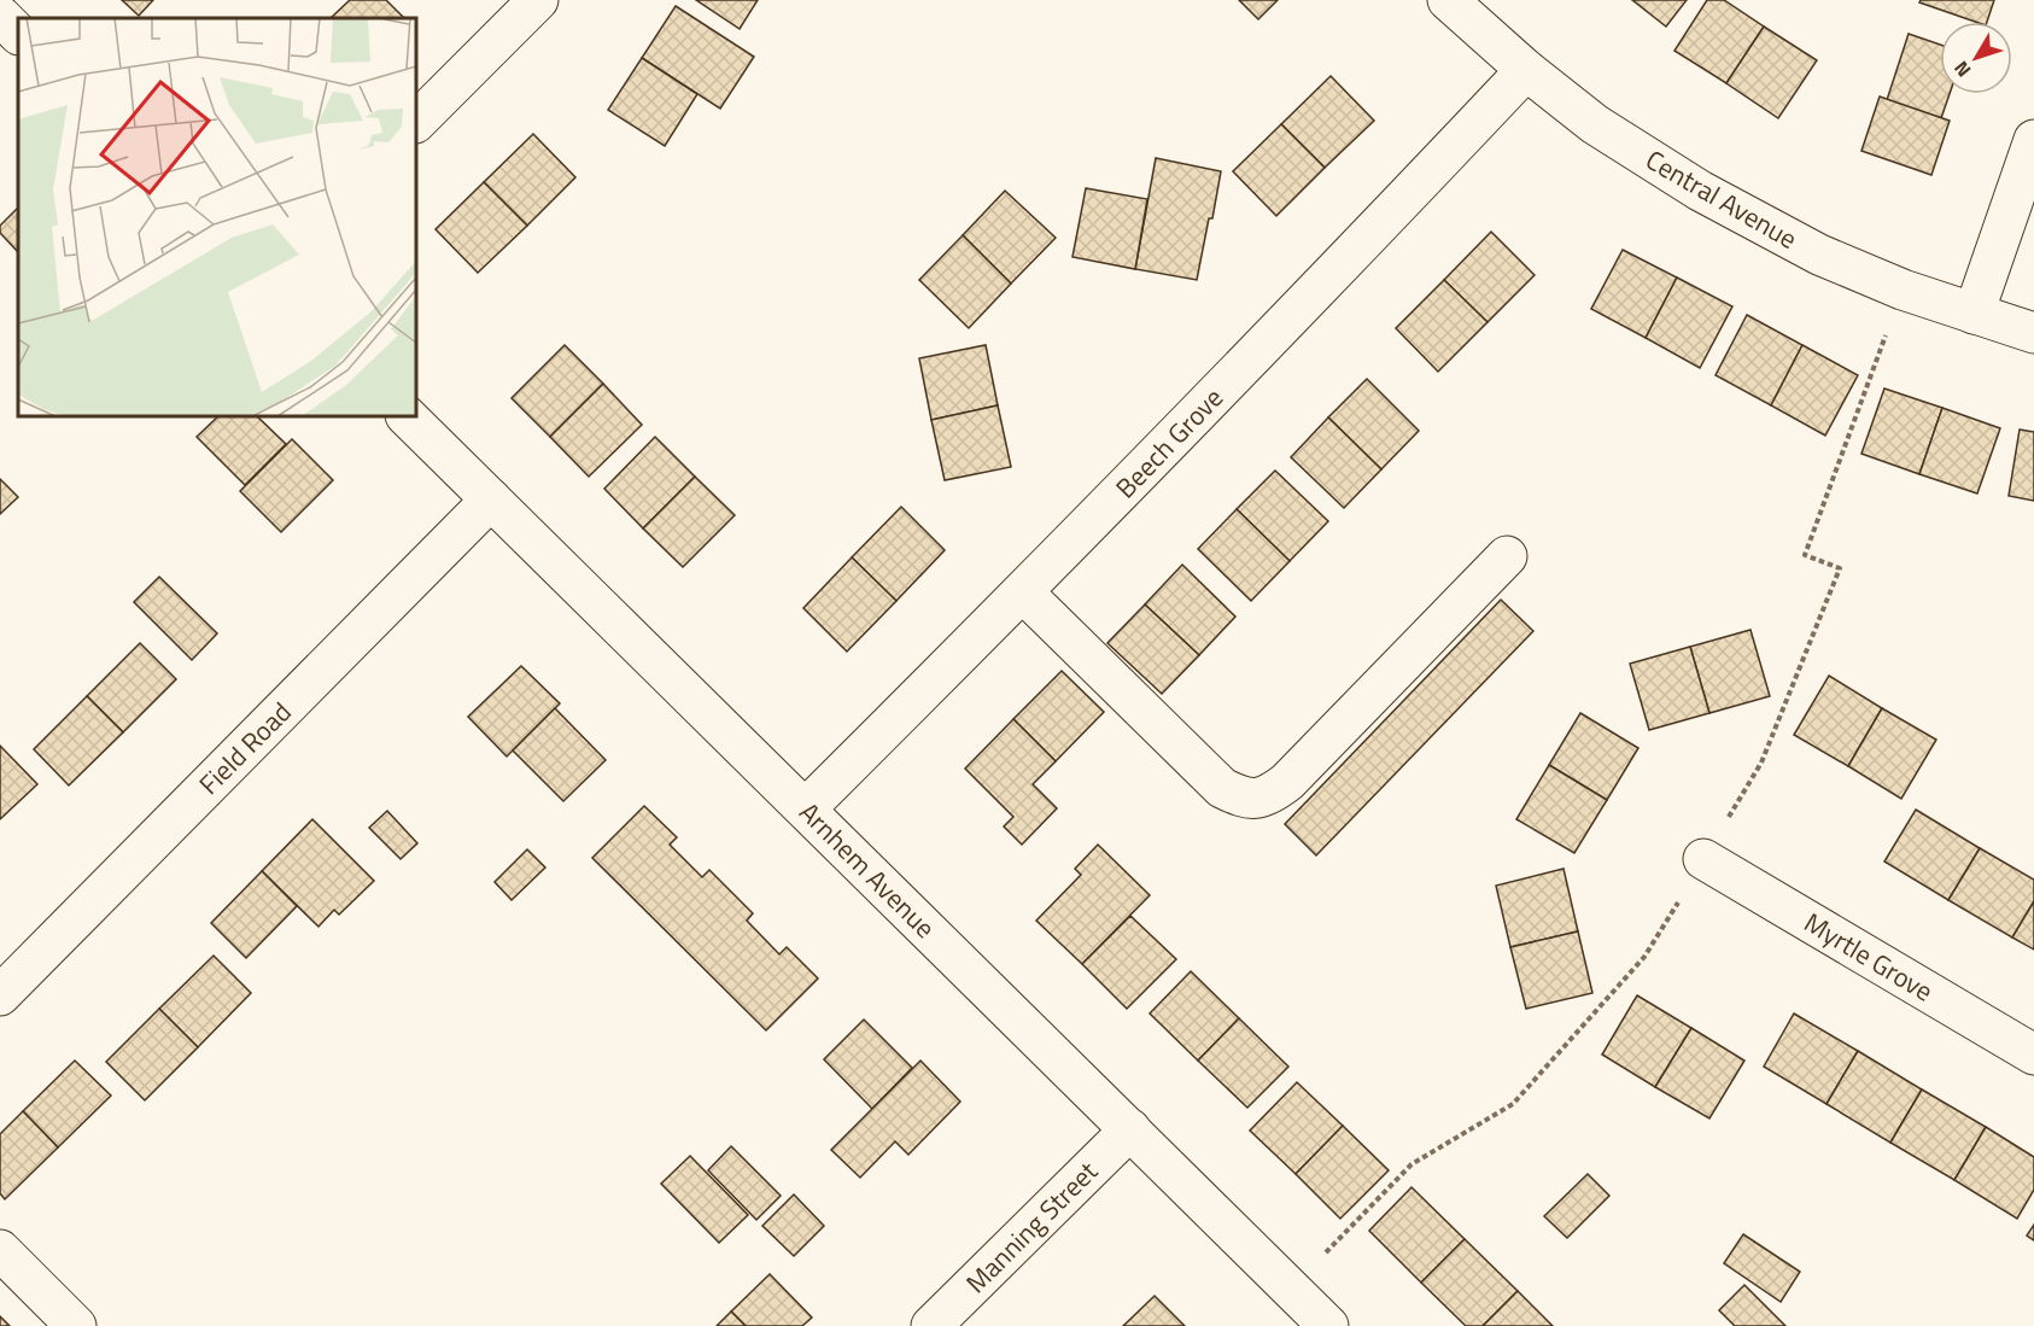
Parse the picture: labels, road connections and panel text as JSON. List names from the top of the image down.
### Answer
{
  "streets": {
    "street": [
      "Central Avenue",
      "Beech Grove",
      "Field Road",
      "Arnhem Avenue",
      "Myrtle Grove",
      "Manning Street"
    ]
  },
  "crossings": [
    ["Central Avenue", "Beech Grove"],
    ["Beech Grove", "Arnhem Avenue"],
    ["Field Road", "Arnhem Avenue"],
    ["Arnhem Avenue", "Manning Street"]
  ],
  "north": "bottom left"
}
